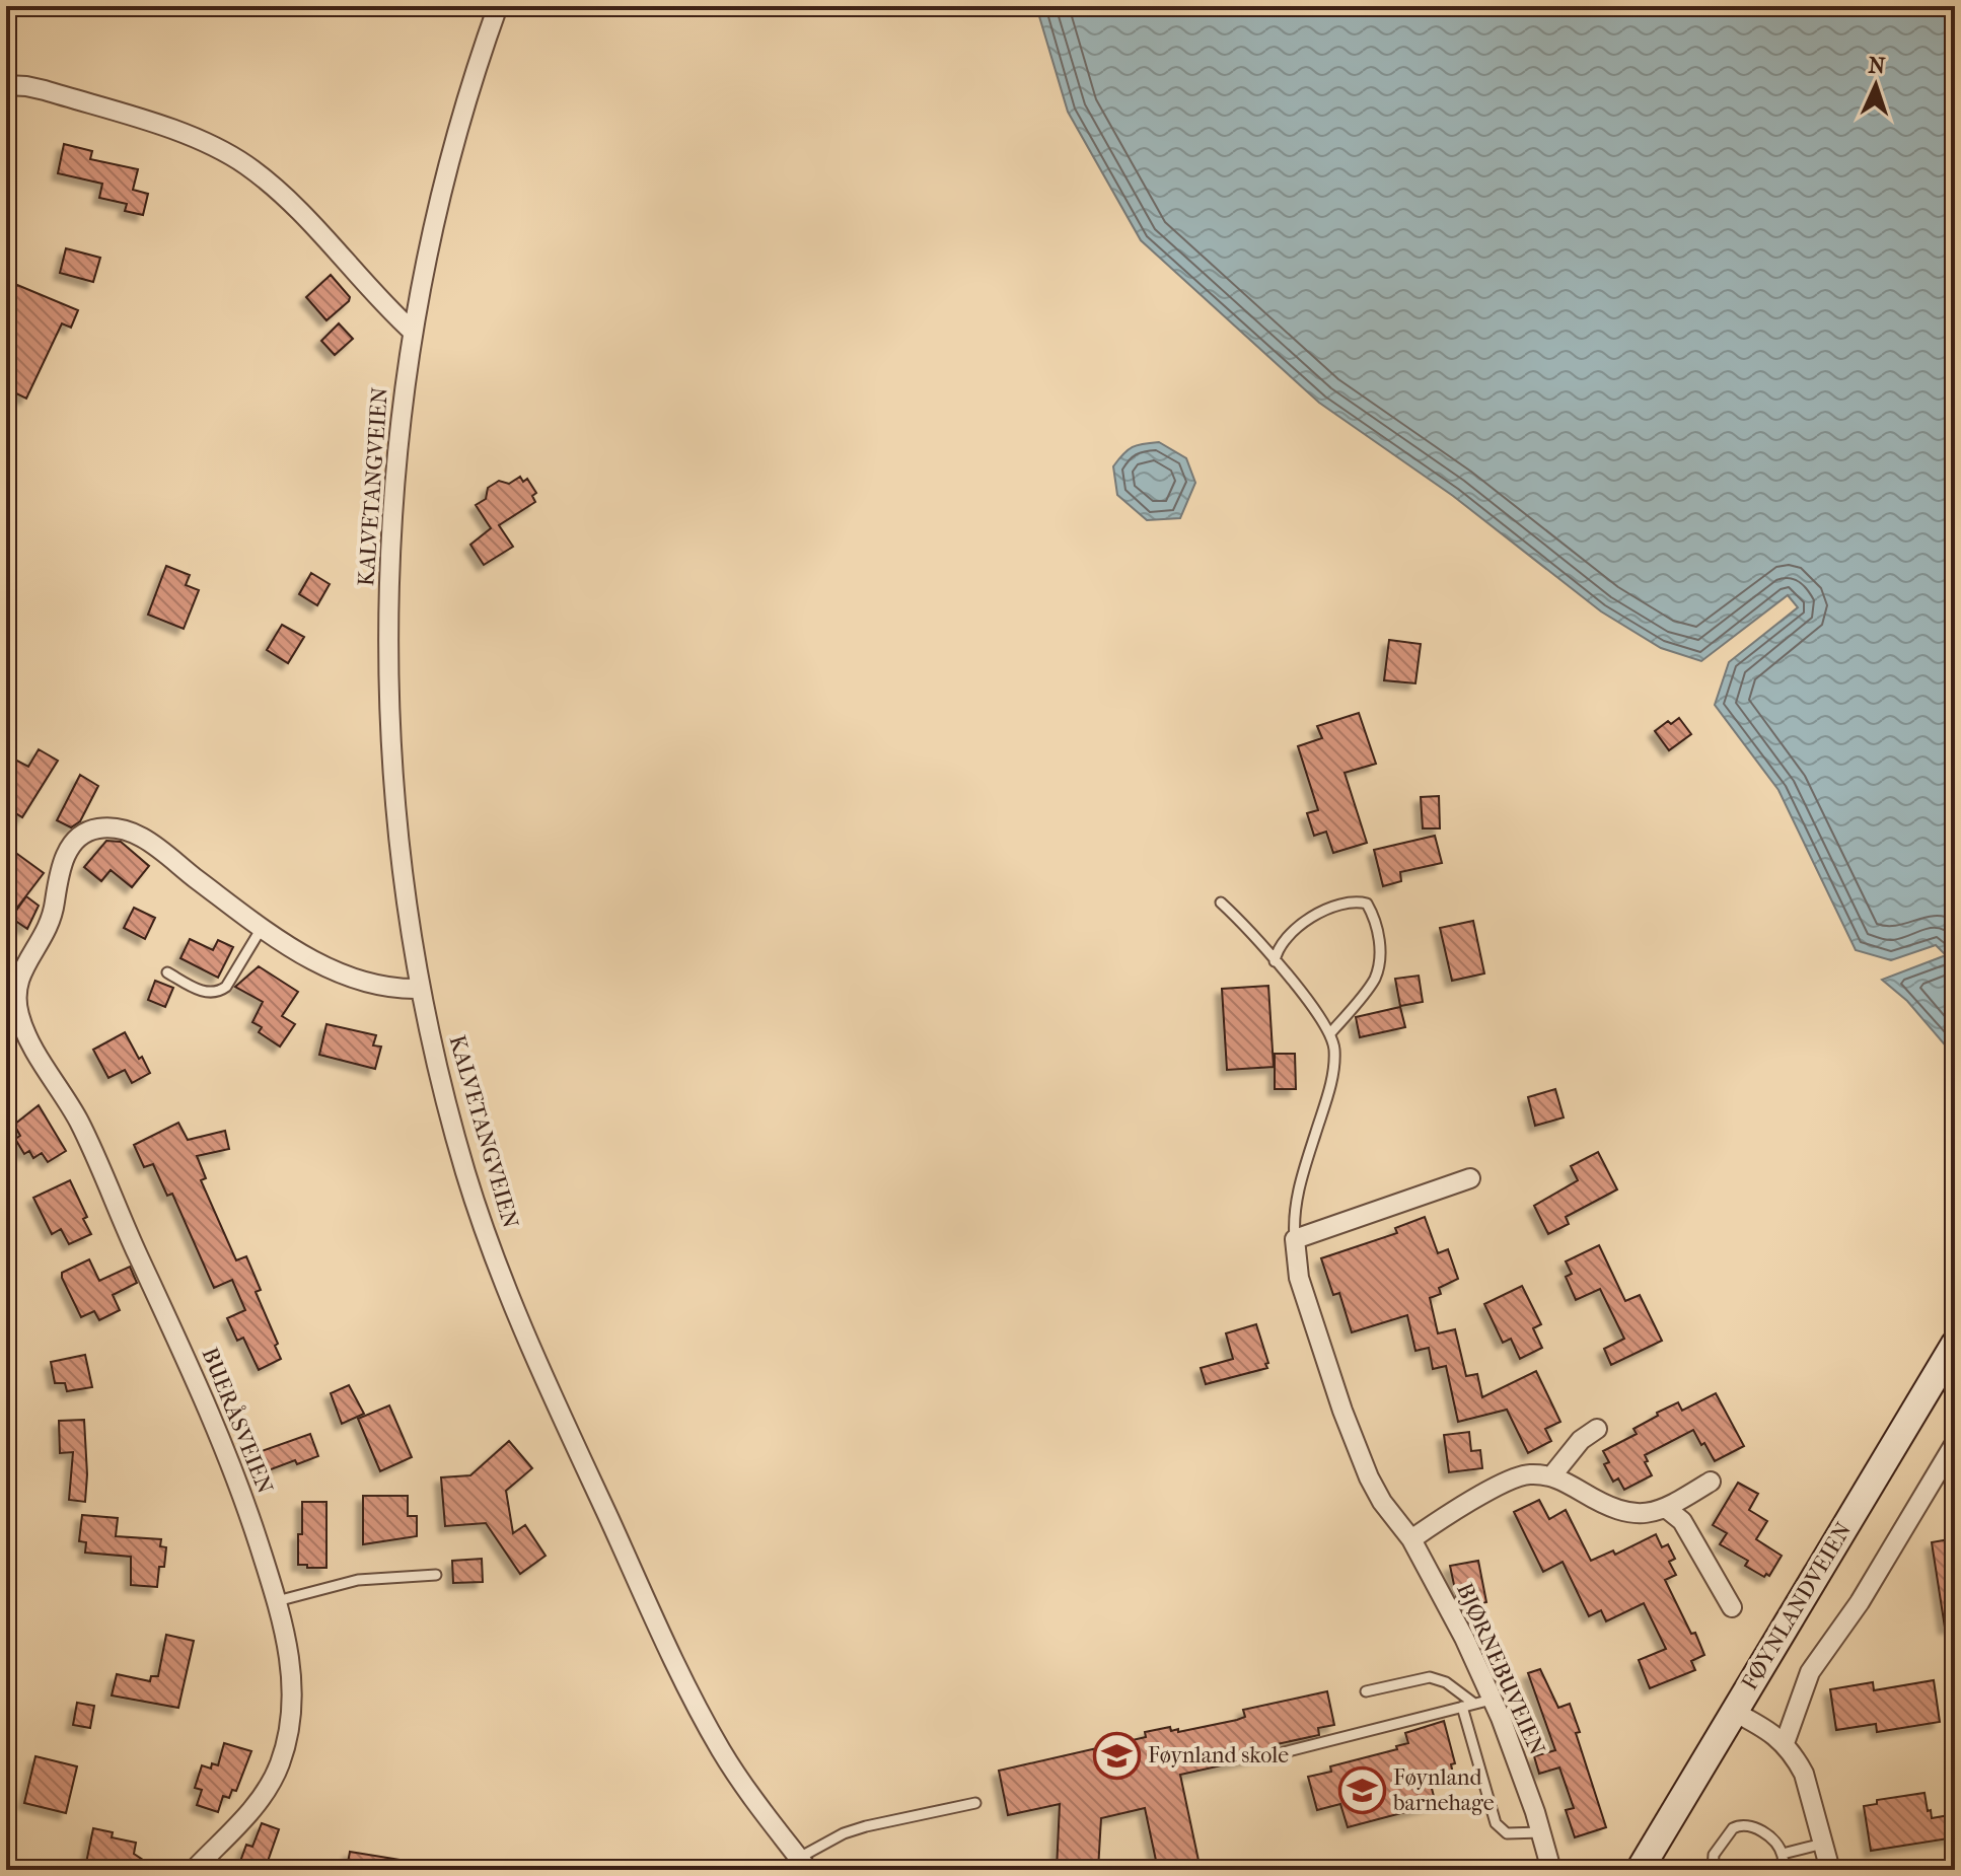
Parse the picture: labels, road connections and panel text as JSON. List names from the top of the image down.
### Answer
{
  "streets": {
    "main road": ["FØYNLANDVEIEN"],
    "street": ["KALVETANGVEIEN", "BUERÅSVEIEN", "BJØRNEBUVEIEN"]
  },
  "places": {
    "school or university": ["Føynland skole", "Føynland barnehage"]
  },
  "north": "top"
}
